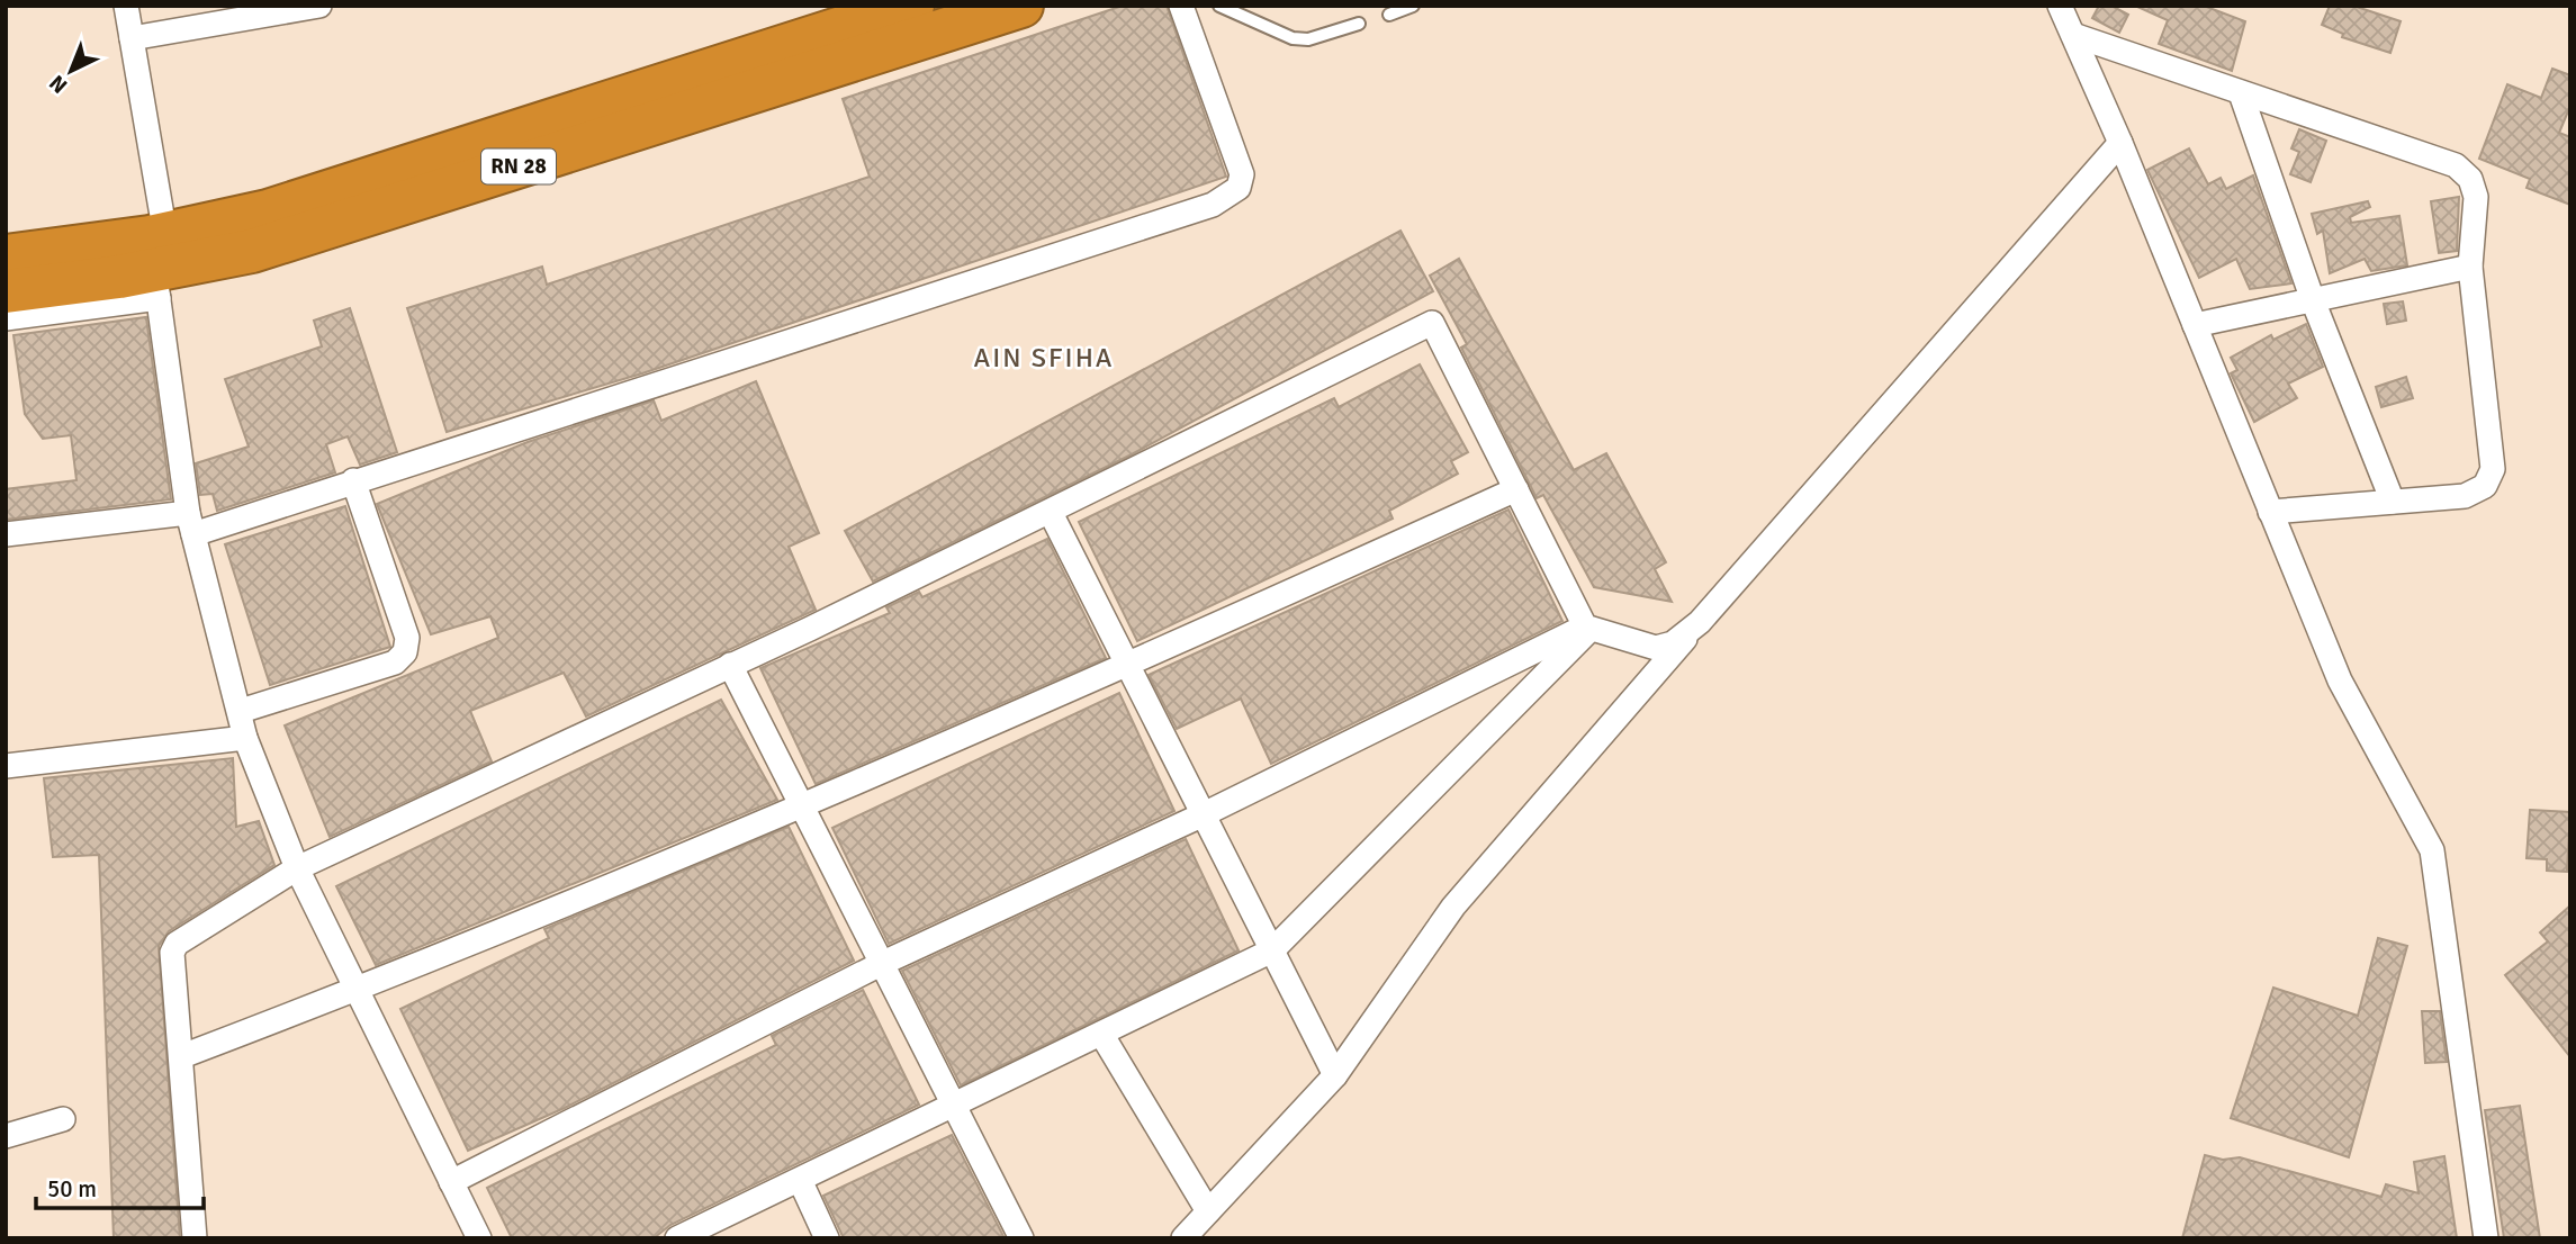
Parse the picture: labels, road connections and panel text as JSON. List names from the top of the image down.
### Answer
{
  "streets": {
    "highway": ["RN 28"]
  },
  "districts": ["AIN SFIHA"],
  "scale_bar": "50 m",
  "north": "bottom left"
}
